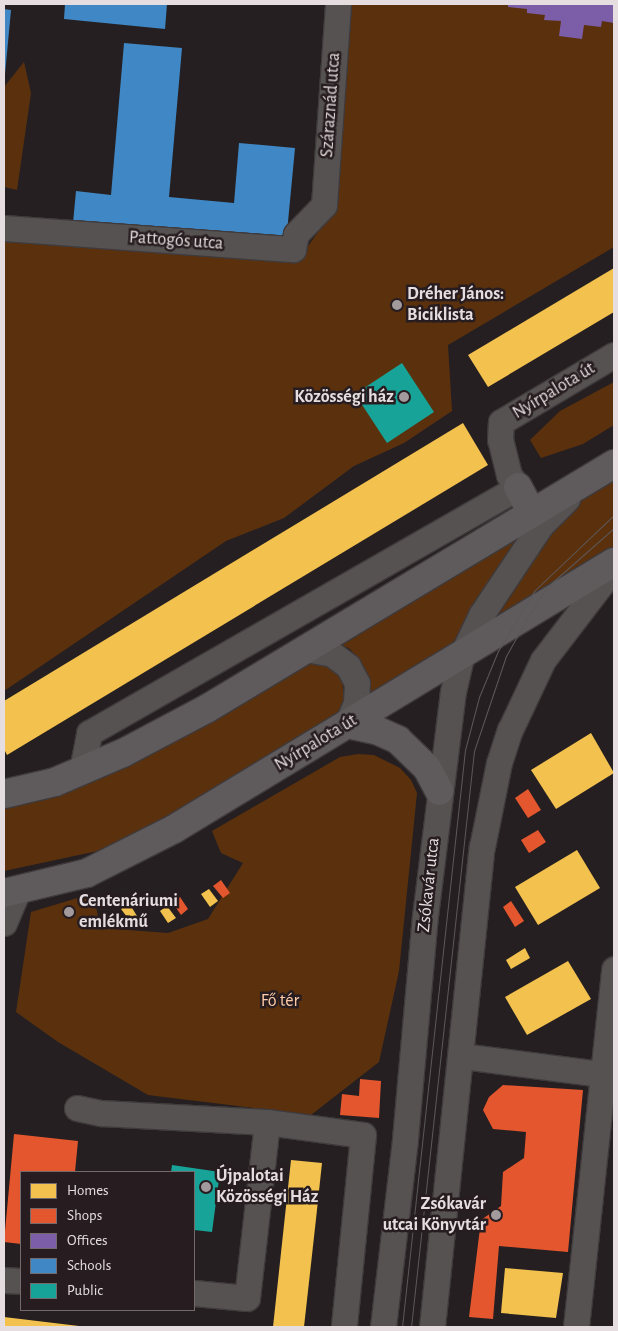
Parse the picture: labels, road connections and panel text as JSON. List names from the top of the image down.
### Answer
{
  "streets": {
    "main road": ["Nyírpalota út"],
    "street": ["Száraznád utca", "Pattogós utca", "Zsókavár utca"]
  },
  "crossings": [
    ["Száraznád utca", "Pattogós utca"],
    ["Nyírpalota út", "Zsókavár utca"]
  ],
  "parks": ["Fő tér"],
  "places": [
    "Dréher János: Biciklista",
    "Közösségi ház",
    "Centenáriumi emlékmű",
    "Újpalotai Közösségi Ház",
    "Zsókavár utcai Könyvtár"
  ],
  "legend": [
    "Homes",
    "Shops",
    "Offices",
    "Schools",
    "Public"
  ]
}
